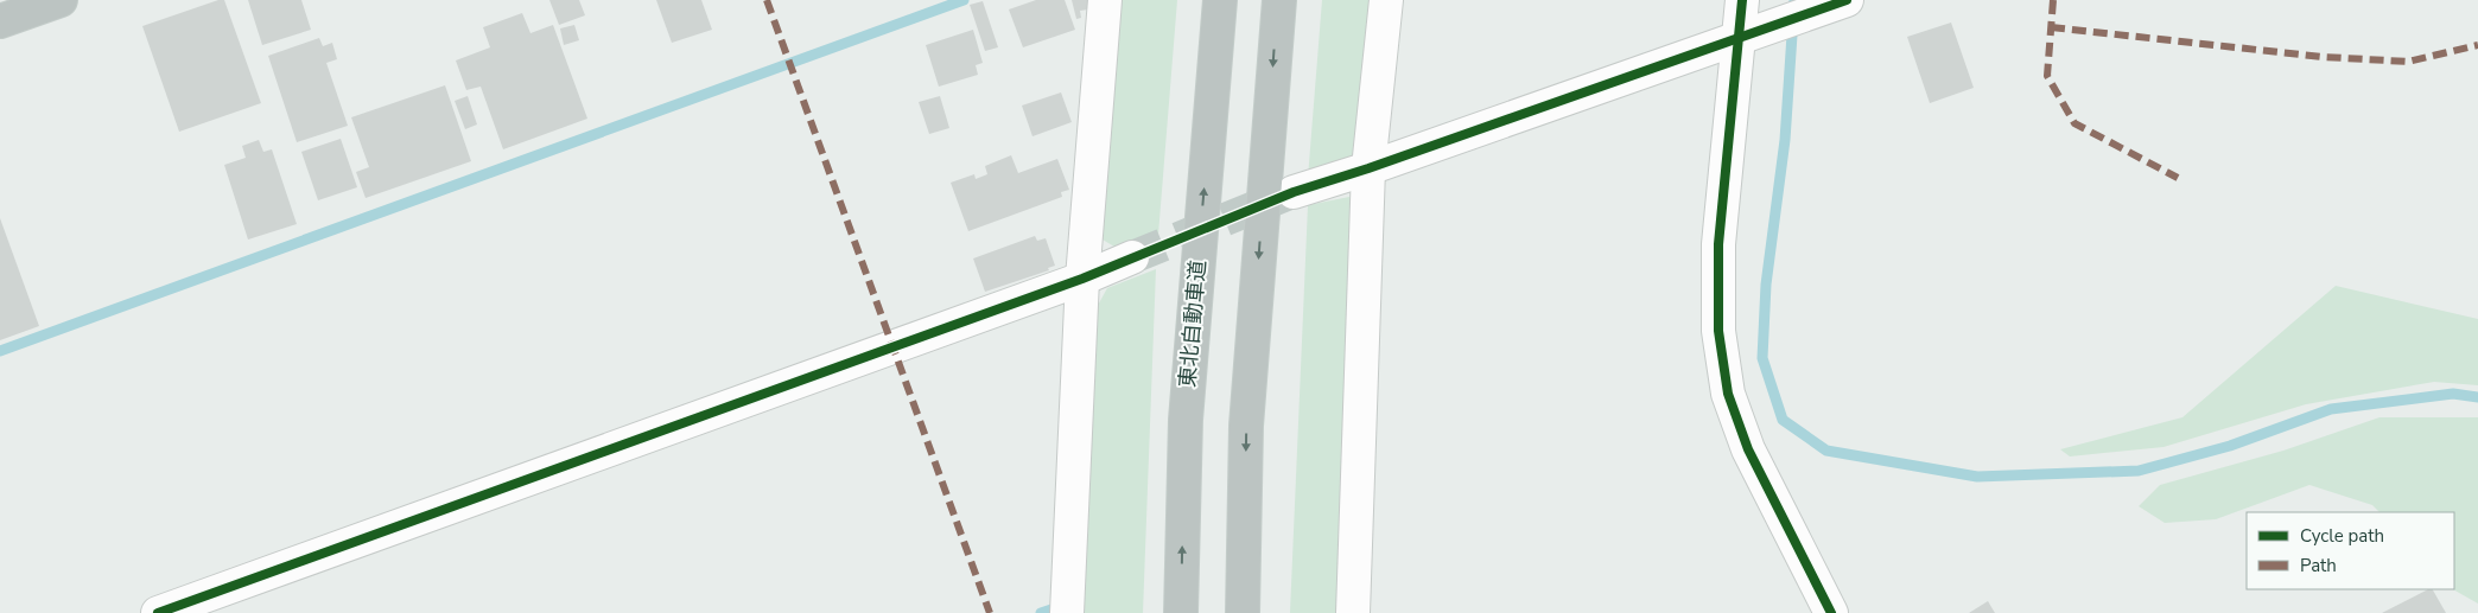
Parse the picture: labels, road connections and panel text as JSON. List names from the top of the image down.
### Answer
{
  "streets": {
    "highway": ["東北自動車道"]
  },
  "legend": ["Cycle path", "Path"]
}
